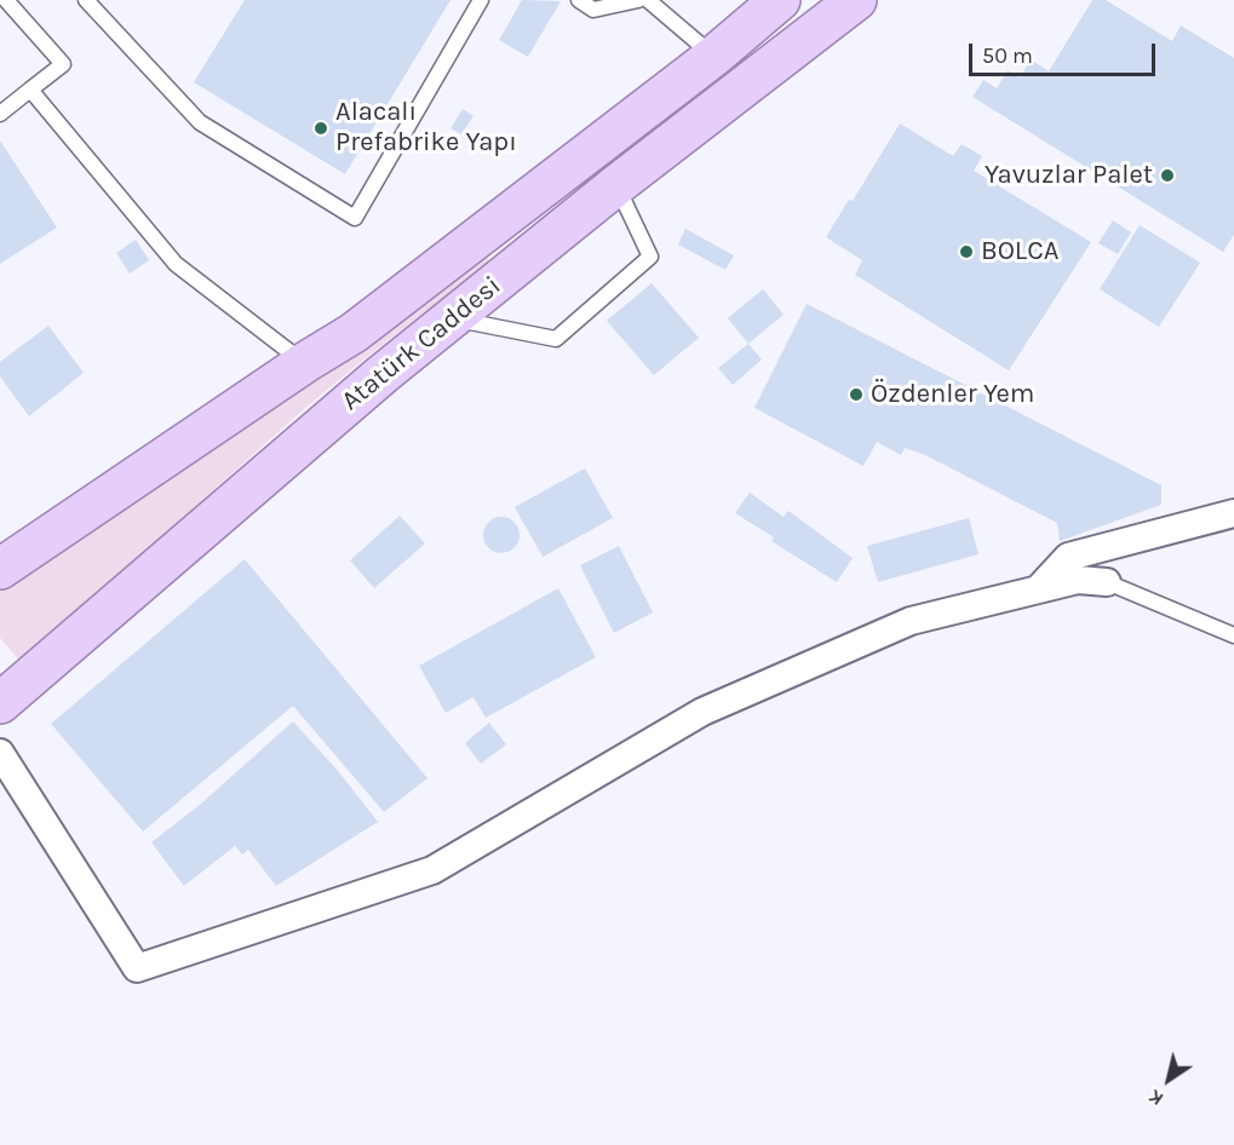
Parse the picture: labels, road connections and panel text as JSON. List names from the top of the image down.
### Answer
{
  "streets": {
    "main road": ["Atatürk Caddesi"]
  },
  "places": [
    "Alacalı Prefabrike Yapı",
    "Yavuzlar Palet",
    "BOLCA",
    "Özdenler Yem"
  ],
  "scale_bar": "50 m",
  "north": "bottom left"
}
